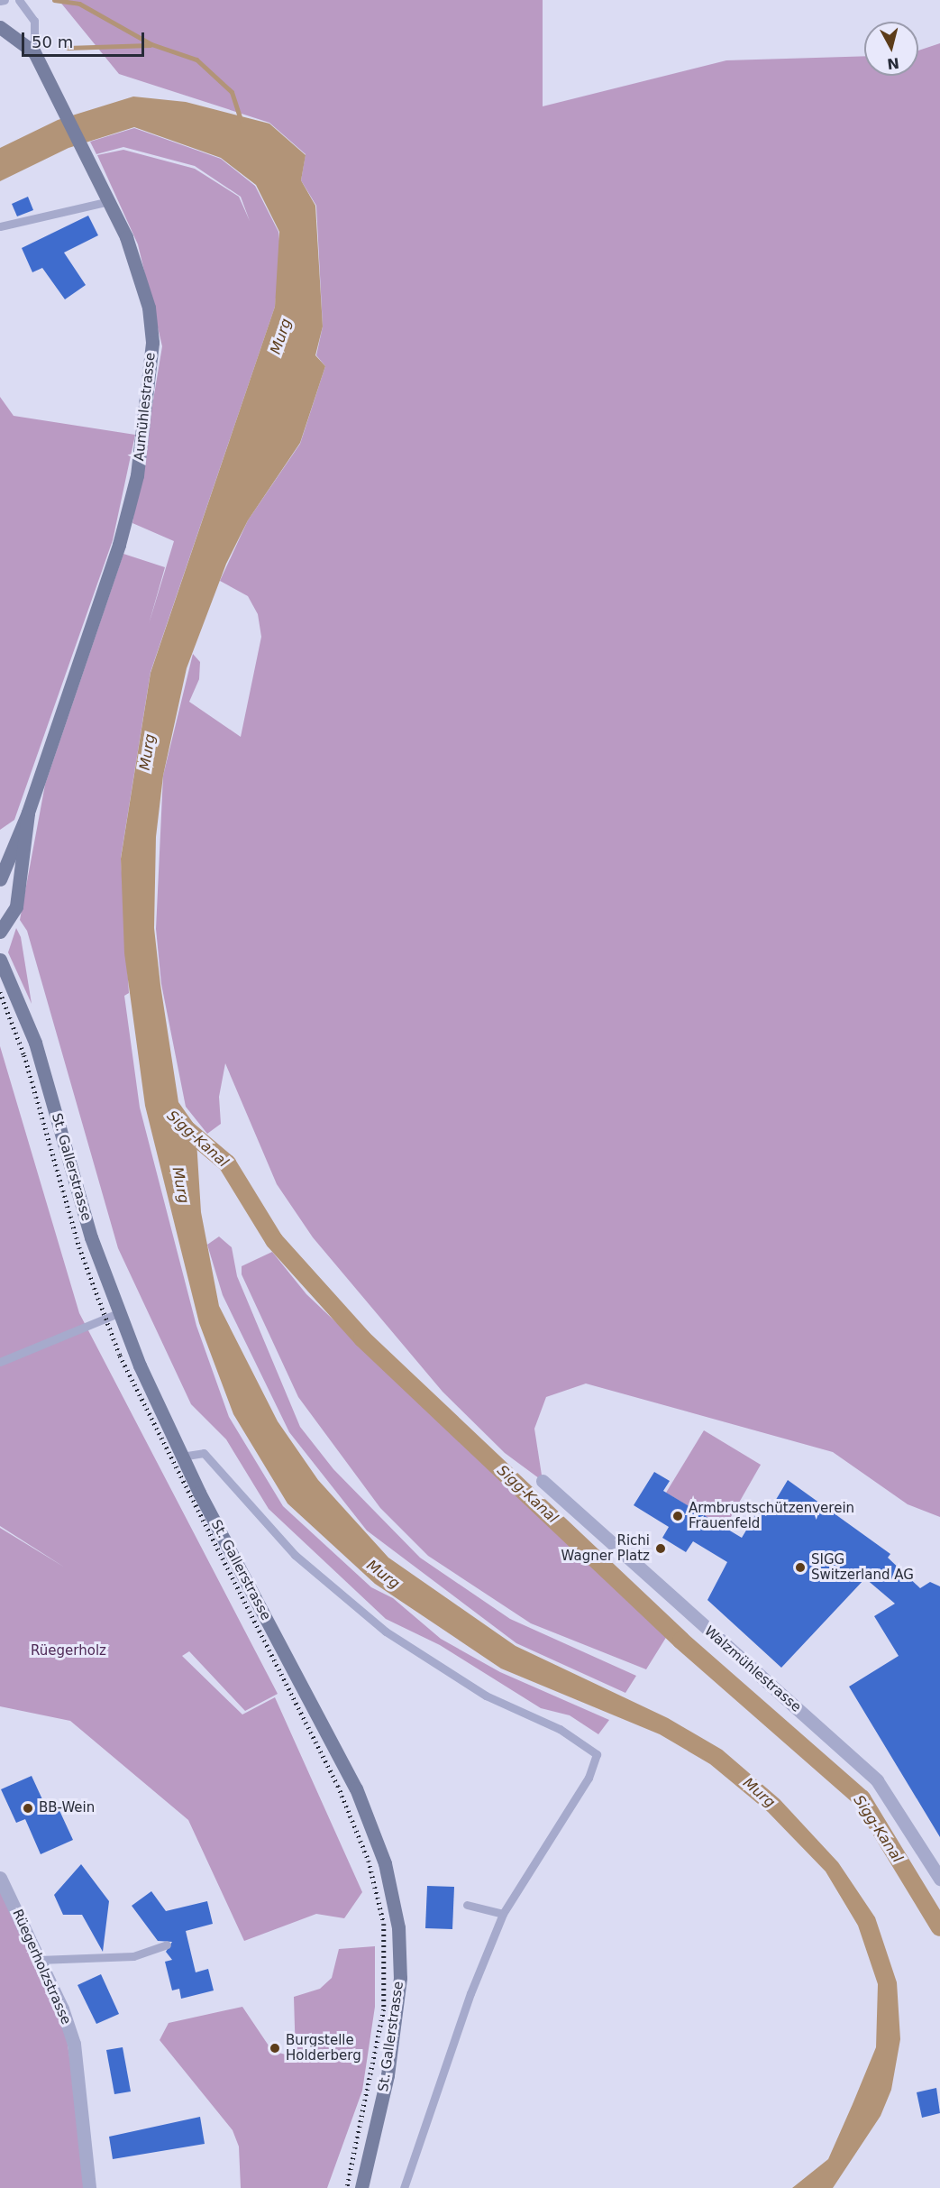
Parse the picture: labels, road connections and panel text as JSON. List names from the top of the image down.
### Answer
{
  "streets": {
    "main road": ["Aumühlestrasse", "St. Gallerstrasse"],
    "street": ["Walzmühlestrasse", "Rüegerholzstrasse"]
  },
  "water": ["Murg", "Sigg-Kanal"],
  "parks": ["Rüegerholz"],
  "places": [
    "Armbrustschützenverein Frauenfeld",
    "Richi Wagner Platz",
    "SIGG Switzerland AG",
    "BB-Wein",
    "Burgstelle Holderberg"
  ],
  "scale_bar": "50 m",
  "north": "bottom"
}
